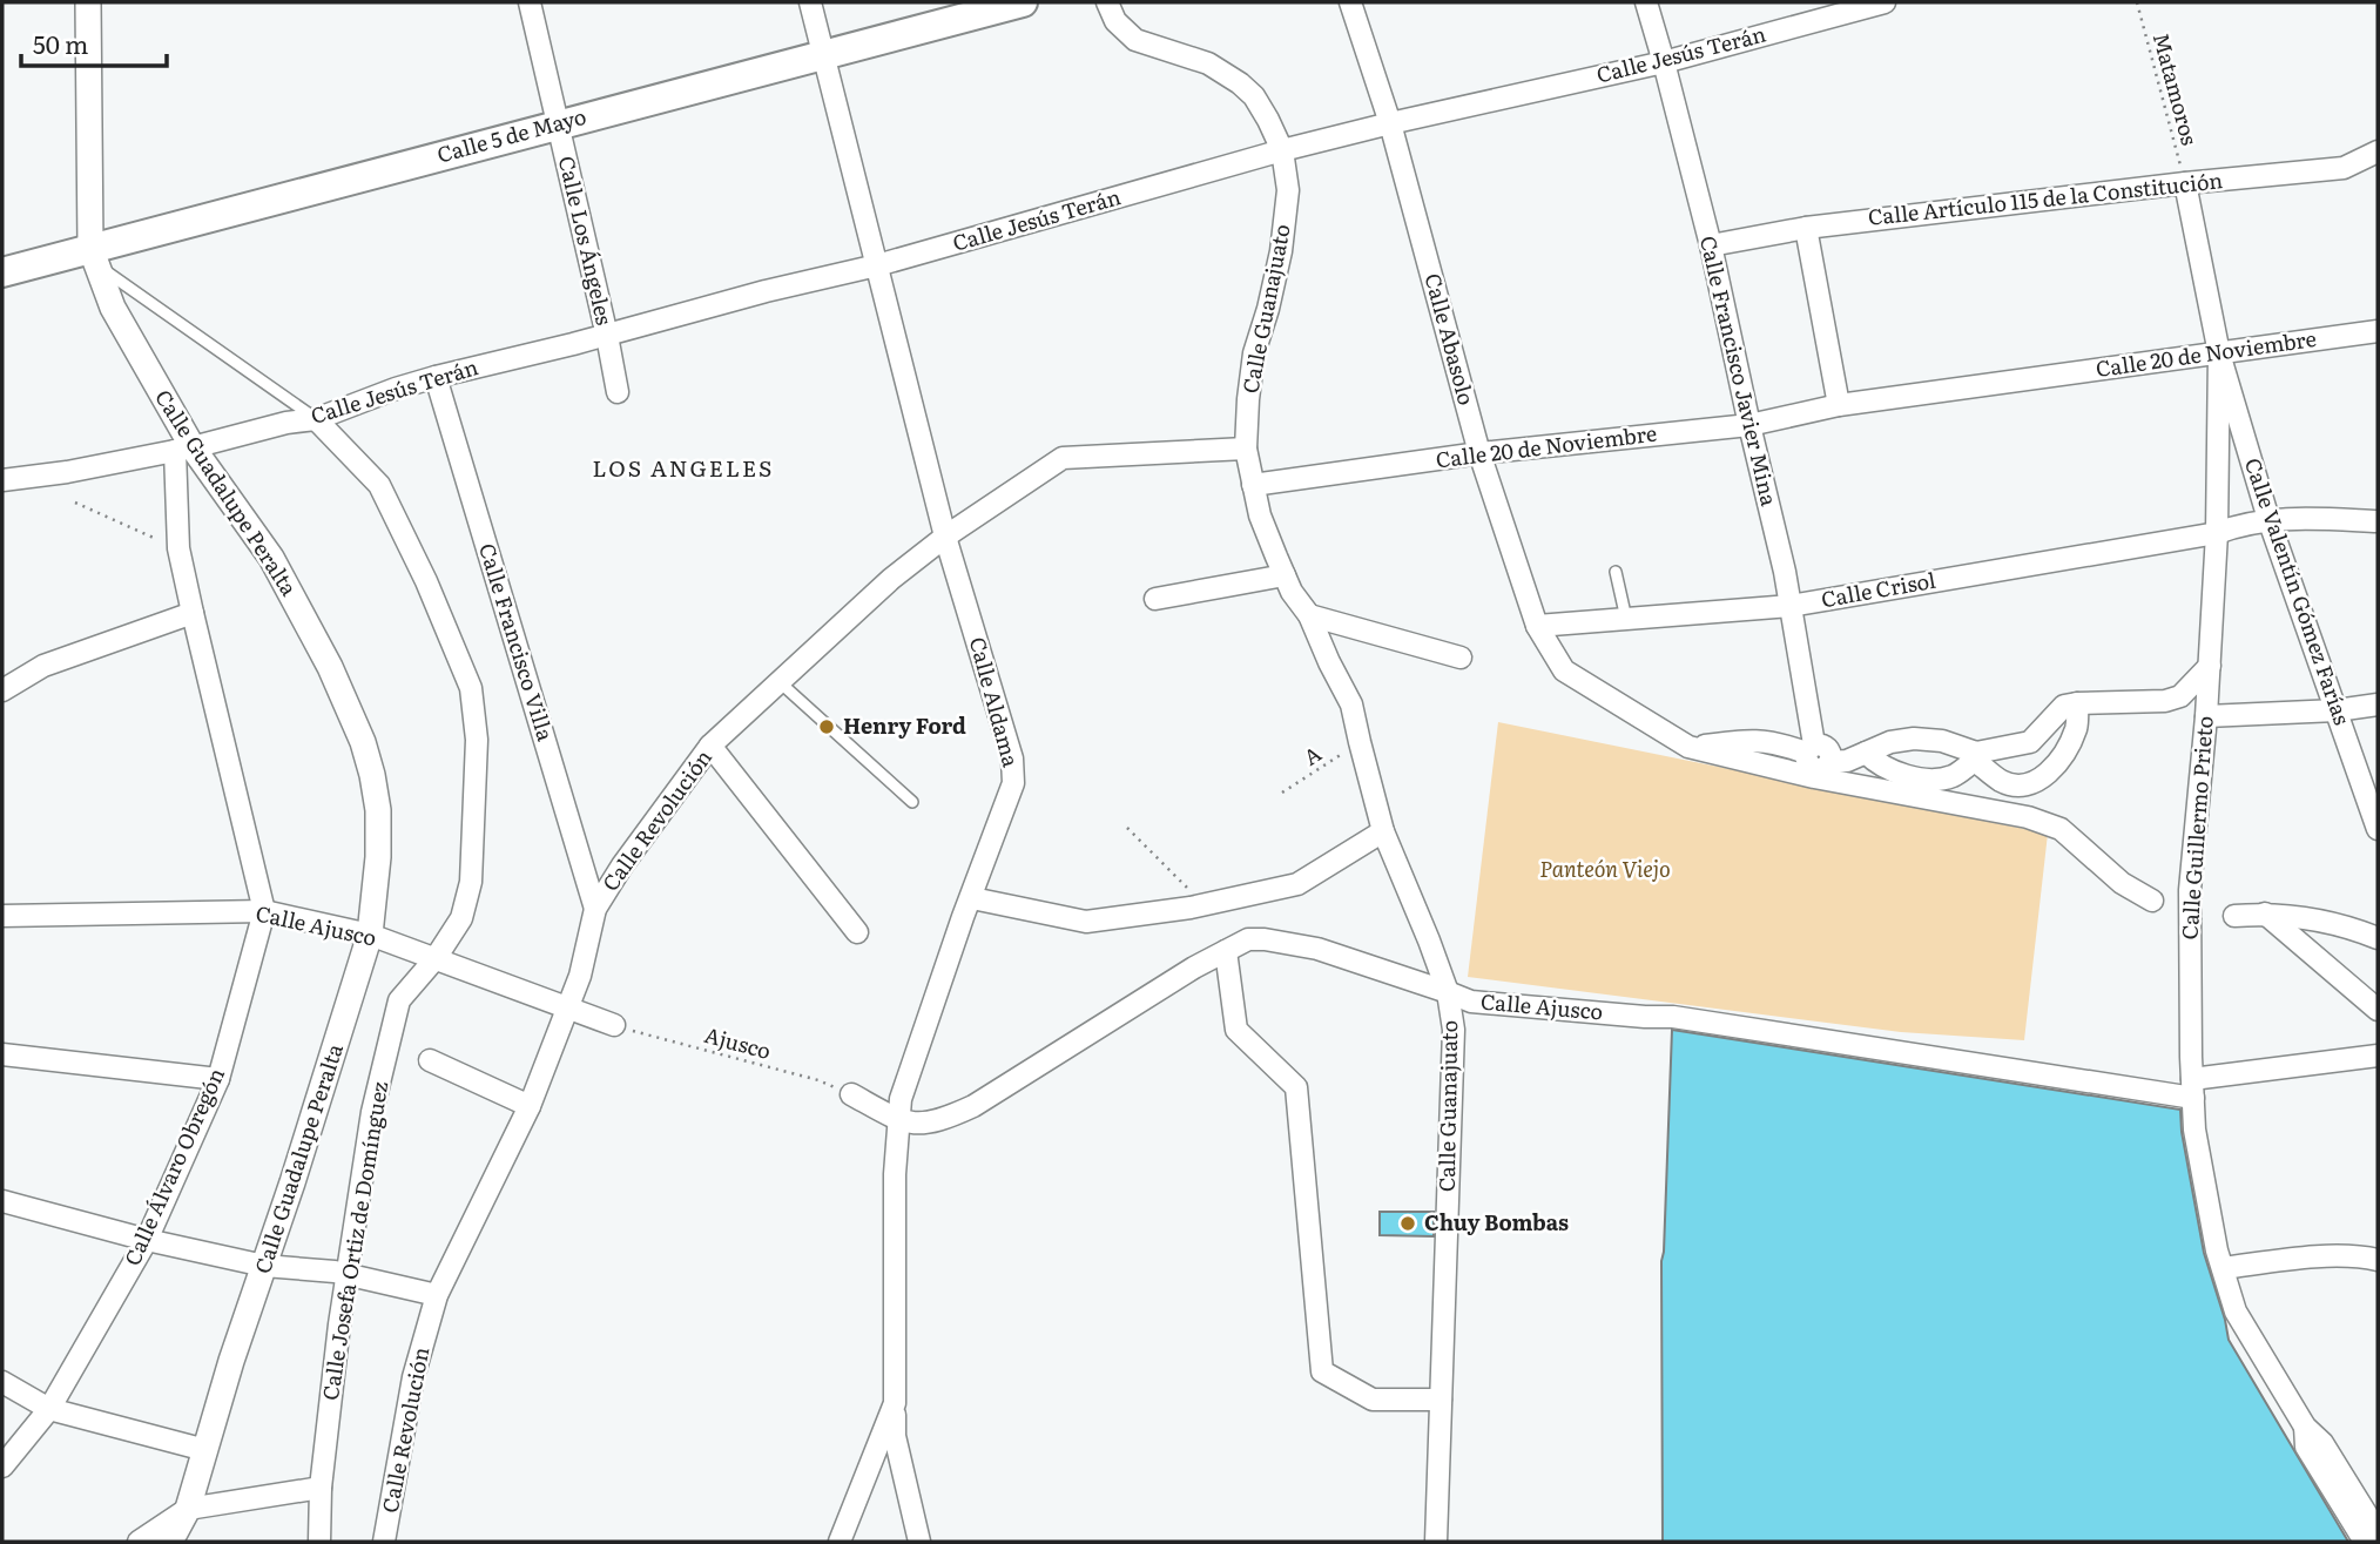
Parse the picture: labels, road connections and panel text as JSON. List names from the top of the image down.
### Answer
{
  "streets": {
    "main road": ["Calle 5 de Mayo"],
    "street": [
      "Calle Jesús Terán",
      "Calle Artículo 115 de la Constitución",
      "Calle Los Ángeles",
      "Calle Guanajuato",
      "Calle Abasolo",
      "Calle 20 de Noviembre",
      "Calle Francisco Javier Mina",
      "Calle Guadalupe Peralta",
      "Calle Crisol",
      "Calle Valentín Gómez Farías",
      "Calle Francisco Villa",
      "Calle Aldama",
      "Calle Revolución",
      "Calle Guillermo Prieto",
      "Calle Ajusco",
      "Calle Álvaro Obregón",
      "Calle Josefa Ortiz de Domínguez"
    ],
    "path": ["Matamoros", "A", "Ajusco"]
  },
  "crossings": [
    ["Calle Jesús Terán", "Calle Los Ángeles"],
    ["Calle Jesús Terán", "Calle Guanajuato"],
    ["Calle Jesús Terán", "Calle Abasolo"],
    ["Calle Jesús Terán", "Calle Francisco Javier Mina"],
    ["Calle Jesús Terán", "Calle Guadalupe Peralta"],
    ["Calle Jesús Terán", "Calle Francisco Villa"],
    ["Calle Jesús Terán", "Calle Aldama"],
    ["Calle Jesús Terán", "Calle Álvaro Obregón"],
    ["Calle Jesús Terán", "Calle Josefa Ortiz de Domínguez"],
    ["Matamoros", "Calle Artículo 115 de la Constitución"],
    ["Calle 5 de Mayo", "Calle Los Ángeles"],
    ["Calle 5 de Mayo", "Calle Guadalupe Peralta"],
    ["Calle 5 de Mayo", "Calle Aldama"],
    ["Calle Artículo 115 de la Constitución", "Calle Francisco Javier Mina"],
    ["Calle Guanajuato", "Calle 20 de Noviembre"],
    ["Calle Guanajuato", "A"],
    ["Calle Guanajuato", "Calle Revolución"],
    ["Calle Guanajuato", "Calle Ajusco"],
    ["Calle Abasolo", "Calle 20 de Noviembre"],
    ["Calle Abasolo", "Calle Crisol"],
    ["Calle 20 de Noviembre", "Calle Francisco Javier Mina"],
    ["Calle 20 de Noviembre", "Calle Valentín Gómez Farías"],
    ["Calle 20 de Noviembre", "Calle Guillermo Prieto"],
    ["Calle Francisco Javier Mina", "Calle Crisol"],
    ["Calle Guadalupe Peralta", "Calle Ajusco"],
    ["Calle Guadalupe Peralta", "Calle Álvaro Obregón"],
    ["Calle Crisol", "Calle Valentín Gómez Farías"],
    ["Calle Crisol", "Calle Guillermo Prieto"],
    ["Calle Valentín Gómez Farías", "Calle Guillermo Prieto"],
    ["Calle Francisco Villa", "Calle Revolución"],
    ["Calle Aldama", "Calle Revolución"],
    ["Calle Aldama", "Calle Ajusco"],
    ["Calle Revolución", "Calle Ajusco"],
    ["Calle Guillermo Prieto", "Calle Ajusco"],
    ["Calle Ajusco", "Ajusco"],
    ["Calle Ajusco", "Calle Álvaro Obregón"],
    ["Calle Ajusco", "Calle Josefa Ortiz de Domínguez"]
  ],
  "districts": ["LOS ANGELES"],
  "parks": ["Panteón Viejo"],
  "places": ["Henry Ford", "Chuy Bombas"],
  "scale_bar": "50 m"
}
